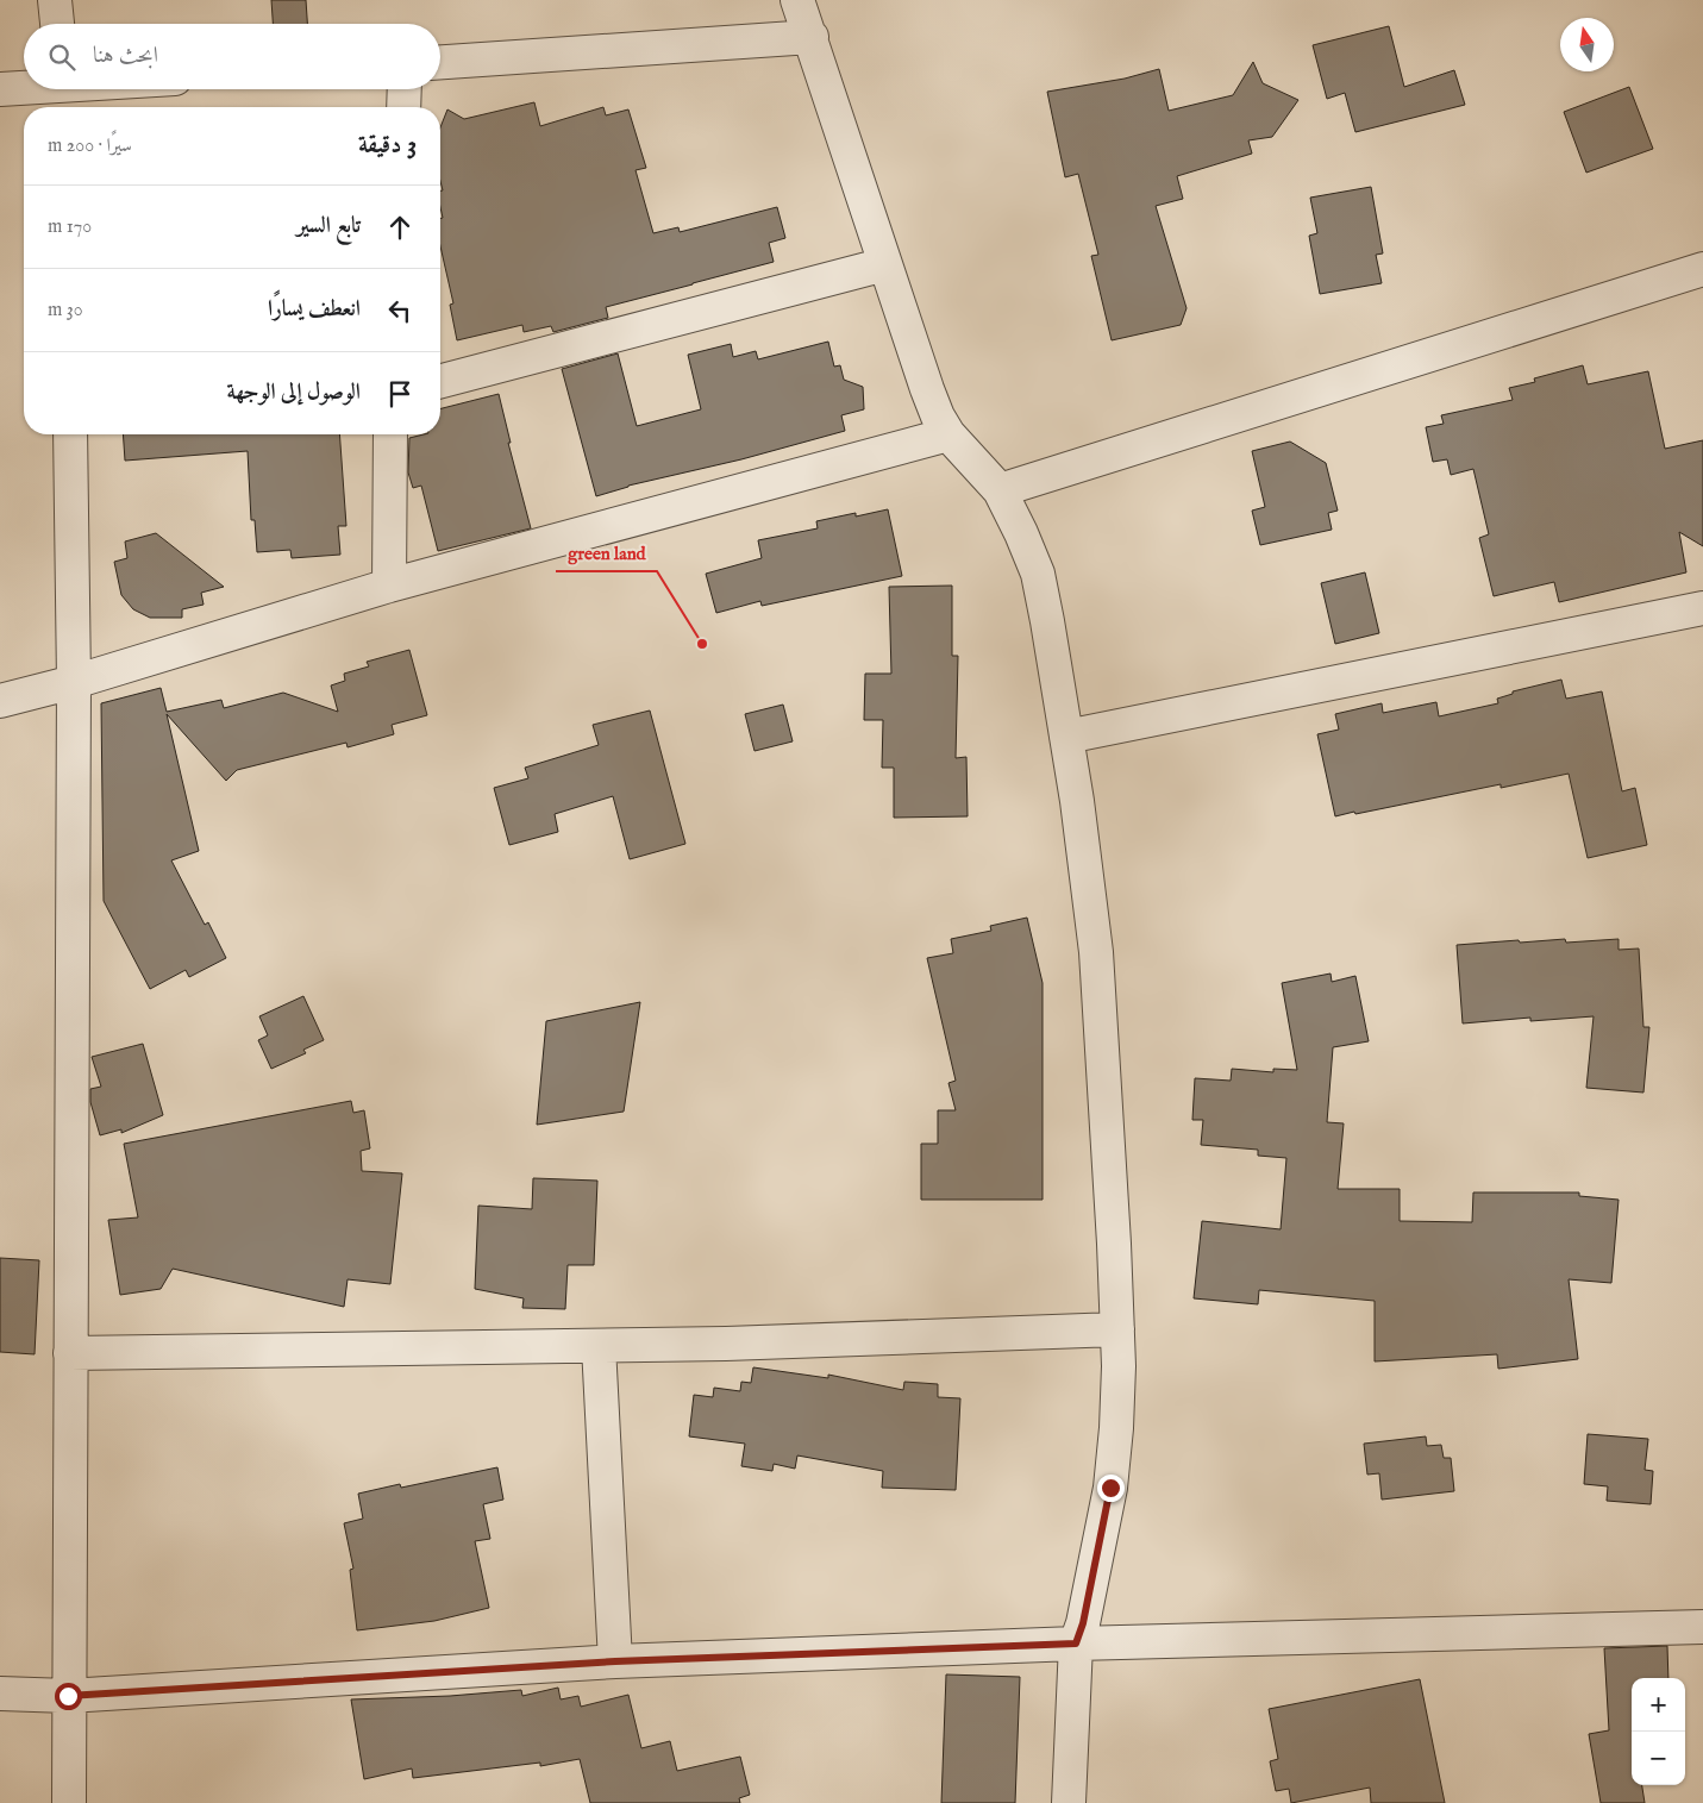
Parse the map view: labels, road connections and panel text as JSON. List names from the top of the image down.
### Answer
{
  "places": ["green land"],
  "north": "top",
  "page": {
    "search": "ابحث هنا",
    "heading": ["3 دقيقة", "سيرًا · 200 m"],
    "list": [
      ["تابع السير", "170 m"],
      ["انعطف يسارًا", "30 m"],
      "الوصول إلى الوجهة"
    ],
    "map_buttons": ["+", "−"]
  }
}
